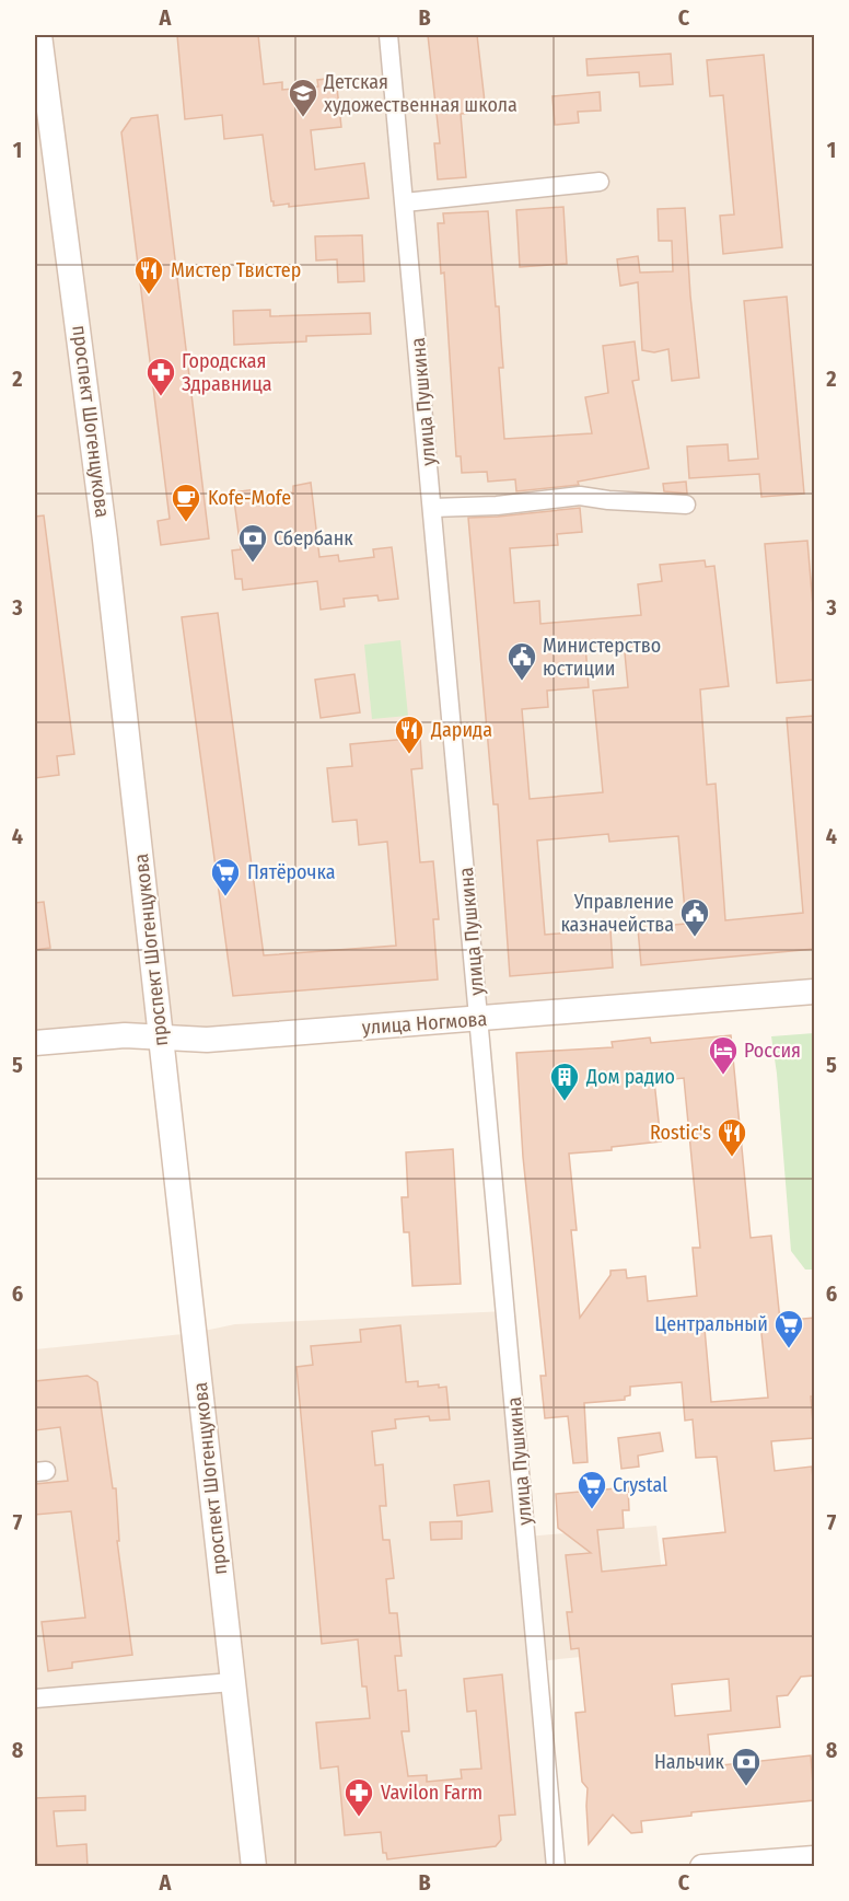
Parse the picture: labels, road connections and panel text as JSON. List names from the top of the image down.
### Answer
{
  "streets": {
    "main road": ["проспект Шогенцукова", "улица Ногмова"],
    "street": ["улица Пушкина"]
  },
  "crossings": [
    ["улица Пушкина", "улица Ногмова"],
    ["проспект Шогенцукова", "улица Ногмова"]
  ],
  "places": {
    "school or university": ["Детская художественная школа"],
    "restaurant": ["Мистер Твистер", "Дарида", "Rostic's"],
    "pharmacy": ["Городская Здравница", "Vavilon Farm"],
    "cafe": ["Kofe-Mofe"],
    "bank": ["Сбербанк", "Нальчик"],
    "public building": ["Министерство юстиции", "Управление казначейства"],
    "supermarket": ["Пятёрочка", "Центральный", "Crystal"],
    "hotel": ["Россия"],
    "building": ["Дом радио"]
  },
  "grid": {
    "columns": ["A", "B", "C"],
    "rows": [
      "1",
      "2",
      "3",
      "4",
      "5",
      "6",
      "7",
      "8"
    ]
  }
}
